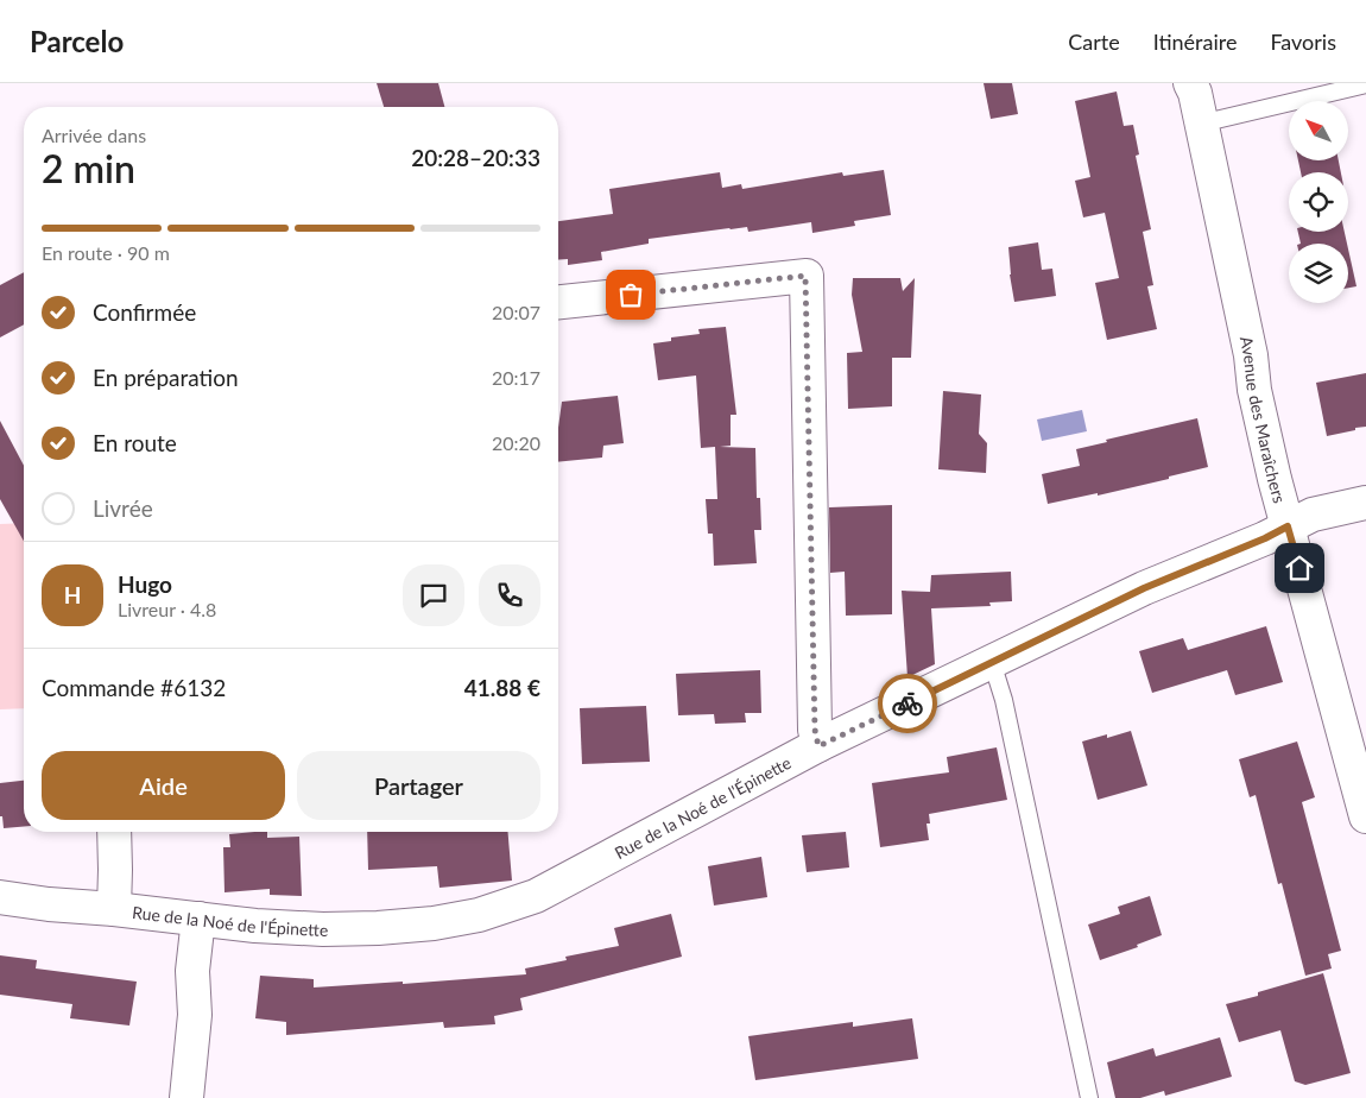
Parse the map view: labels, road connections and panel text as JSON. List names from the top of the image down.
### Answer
{
  "streets": {
    "street": ["Avenue des Maraîchers", "Rue de la Noé de l'Épinette"]
  },
  "crossings": [
    ["Avenue des Maraîchers", "Rue de la Noé de l'Épinette"]
  ],
  "north": "top left",
  "page": {
    "header": "Parcelo",
    "nav": ["Carte", "Itinéraire", "Favoris"],
    "heading": ["2 min", "Arrivée dans", "20:28–20:33"],
    "panel": [
      "Hugo",
      "Livreur · 4.8",
      "Commande #6132",
      "41.88 €"
    ],
    "bar": "En route · 90 m",
    "list": [
      ["Confirmée", "20:07"],
      ["En préparation", "20:17"],
      ["En route", "20:20"],
      "Livrée"
    ],
    "round": "H",
    "buttons": ["Aide", "Partager"]
  }
}
